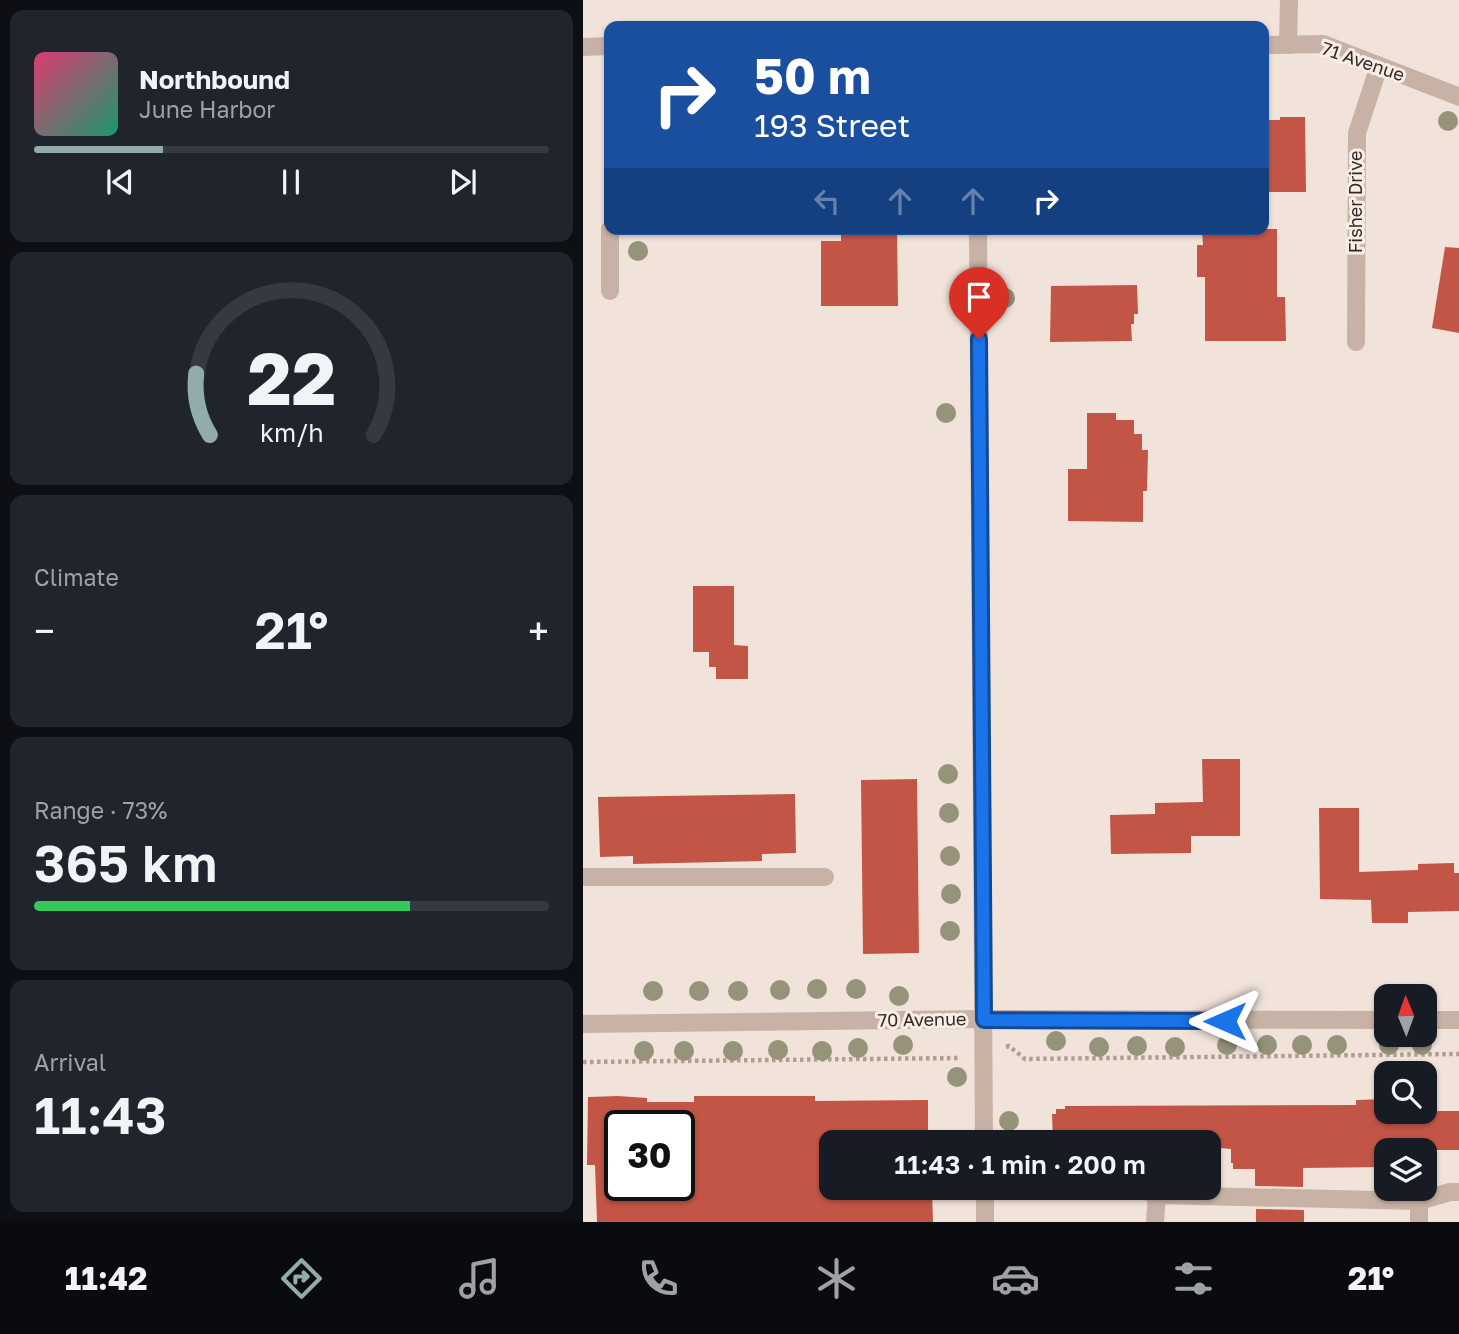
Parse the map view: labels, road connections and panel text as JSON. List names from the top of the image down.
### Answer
{
  "streets": {
    "street": ["71 Avenue", "Fisher Drive", "70 Avenue"]
  },
  "crossings": [
    ["71 Avenue", "Fisher Drive"]
  ],
  "north": "top",
  "page": {
    "turn": ["50 m", "193 Street"],
    "song": ["Northbound", "June Harbor"],
    "tile": [
      "Climate",
      ["Range · 73%", "365 km"],
      ["Arrival", "11:43"]
    ],
    "heat": ["−", "21°", "+"],
    "limit": "30",
    "trip": "11:43 · 1 min · 200 m",
    "tabs": ["11:42", "21°"],
    "gauge": ["22", "km/h"]
  }
}
